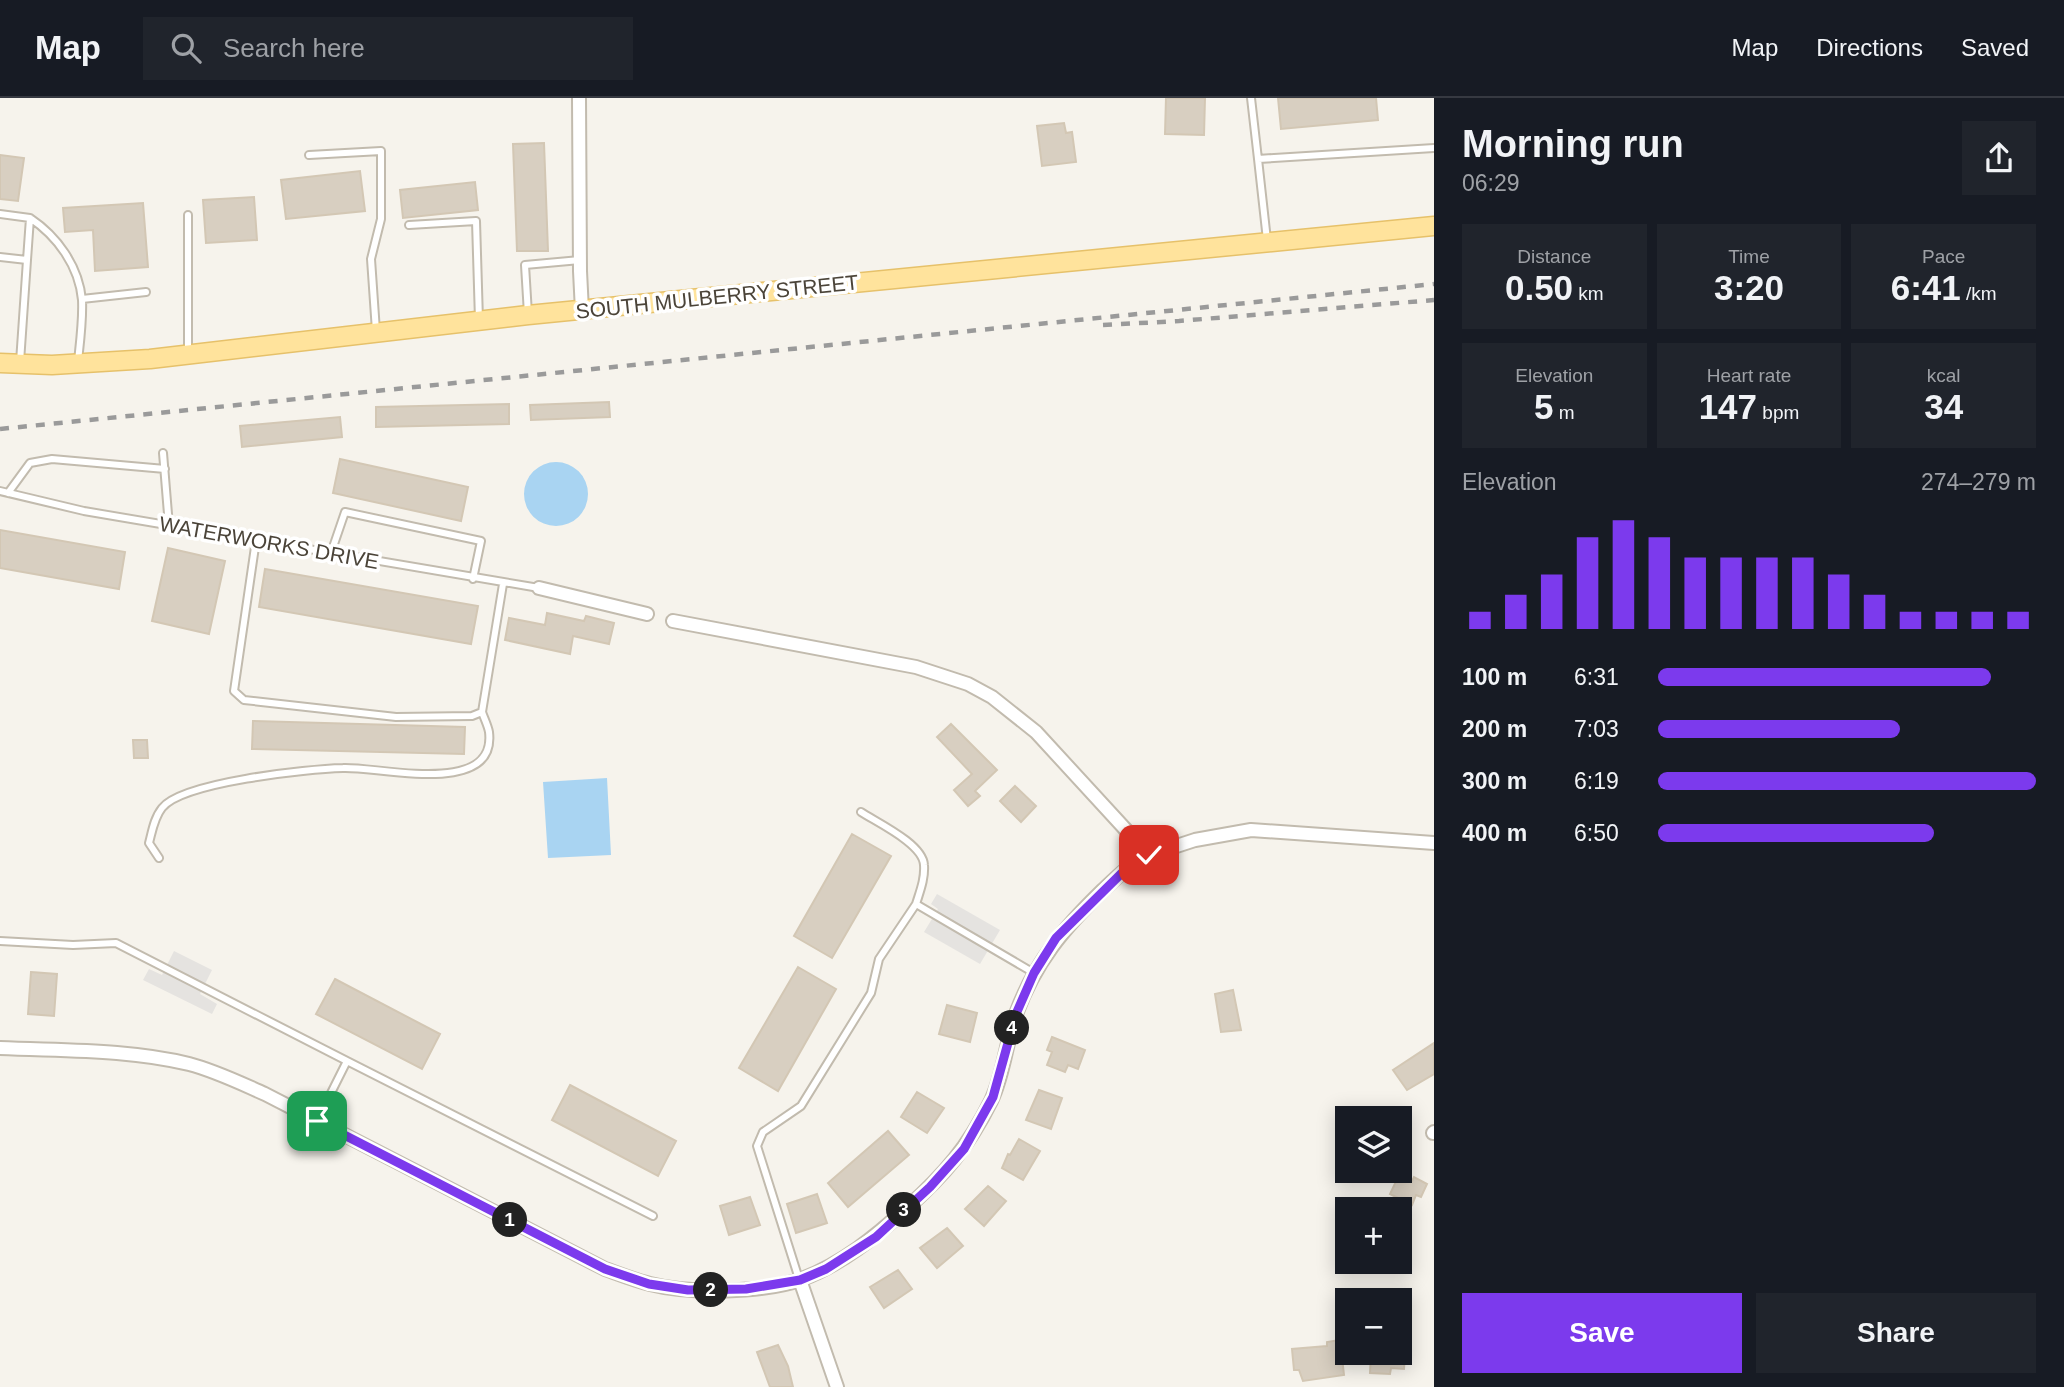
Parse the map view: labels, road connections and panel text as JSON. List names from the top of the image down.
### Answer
{
  "streets": {
    "main road": ["SOUTH MULBERRY STREET"],
    "lane": ["WATERWORKS DRIVE"]
  },
  "page": {
    "header": "Map",
    "search": "Search here",
    "nav": ["Map", "Directions", "Saved"],
    "heading": ["Morning run", "06:29"],
    "stats": [
      ["Distance", "0.50 km"],
      ["Time", "3:20"],
      ["Pace", "6:41 /km"],
      ["Elevation", "5 m"],
      ["Heart rate", "147 bpm"],
      ["kcal", "34"]
    ],
    "chart": ["Elevation", "274–279 m"],
    "list": [
      {
        "name": "100 m",
        "note": "6:31"
      },
      {
        "name": "200 m",
        "note": "7:03"
      },
      {
        "name": "300 m",
        "note": "6:19"
      },
      {
        "name": "400 m",
        "note": "6:50"
      }
    ],
    "pins": [
      "4",
      "3",
      "1",
      "2"
    ],
    "map_buttons": ["+", "−"],
    "buttons": ["Save", "Share"]
  }
}
